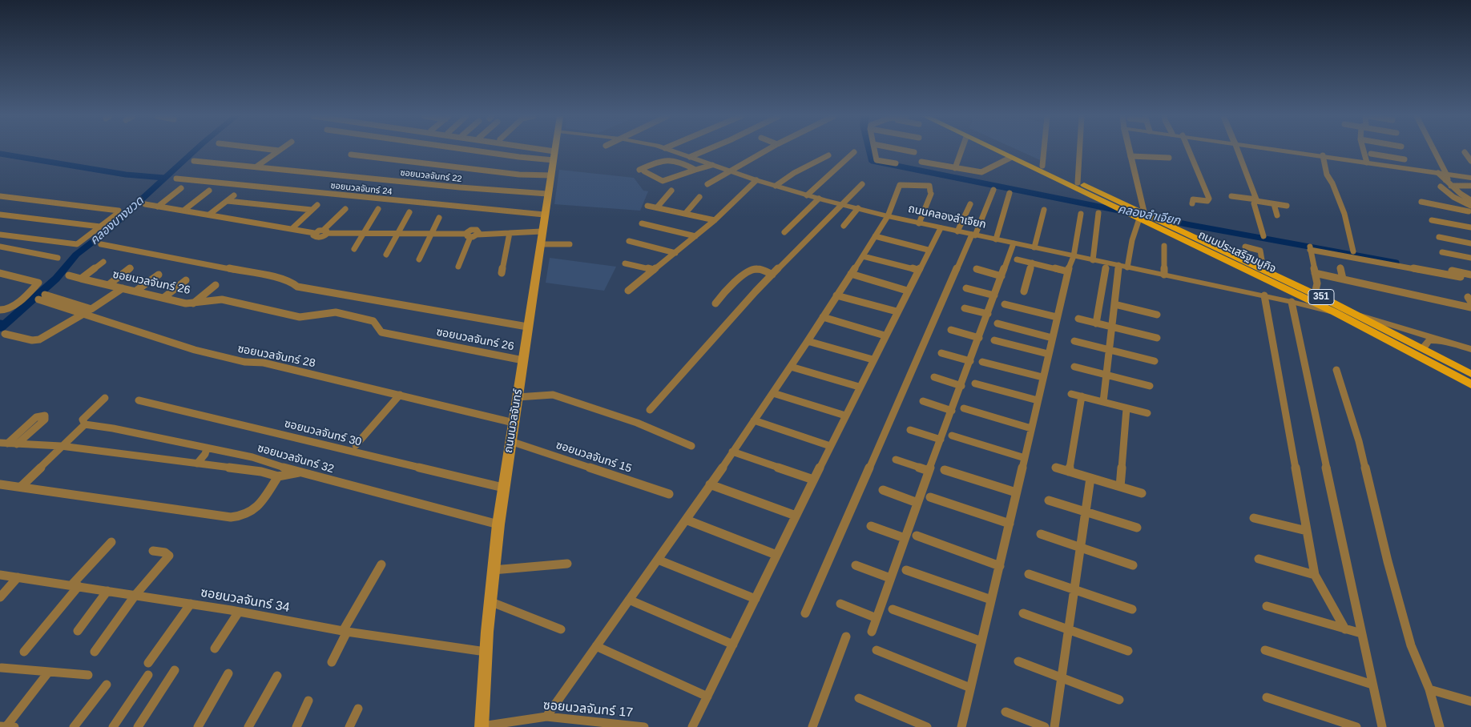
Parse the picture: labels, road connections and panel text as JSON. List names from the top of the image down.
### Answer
{
  "streets": {
    "main road": ["ถนนประเสริฐมนูกิจ", "351", "ถนนนวลจันทร์"],
    "street": [
      "ซอยนวลจันทร์ 22",
      "ซอยนวลจันทร์ 24",
      "ถนนคลองลำเจียก",
      "ซอยนวลจันทร์ 26",
      "ซอยนวลจันทร์ 28",
      "ซอยนวลจันทร์ 30",
      "ซอยนวลจันทร์ 15",
      "ซอยนวลจันทร์ 32",
      "ซอยนวลจันทร์ 34",
      "ซอยนวลจันทร์ 17"
    ]
  },
  "crossings": [
    ["ซอยนวลจันทร์ 22", "ถนนนวลจันทร์"],
    ["ซอยนวลจันทร์ 24", "ถนนนวลจันทร์"],
    ["ถนนคลองลำเจียก", "ถนนประเสริฐมนูกิจ"],
    ["ซอยนวลจันทร์ 26", "ถนนนวลจันทร์"],
    ["ซอยนวลจันทร์ 28", "ถนนนวลจันทร์"],
    ["ถนนนวลจันทร์", "ซอยนวลจันทร์ 30"],
    ["ถนนนวลจันทร์", "ซอยนวลจันทร์ 15"],
    ["ถนนนวลจันทร์", "ซอยนวลจันทร์ 32"],
    ["ถนนนวลจันทร์", "ซอยนวลจันทร์ 34"],
    ["ถนนนวลจันทร์", "ซอยนวลจันทร์ 17"]
  ],
  "water": ["คลองลำเจียก", "คลองบางขวด"]
}
